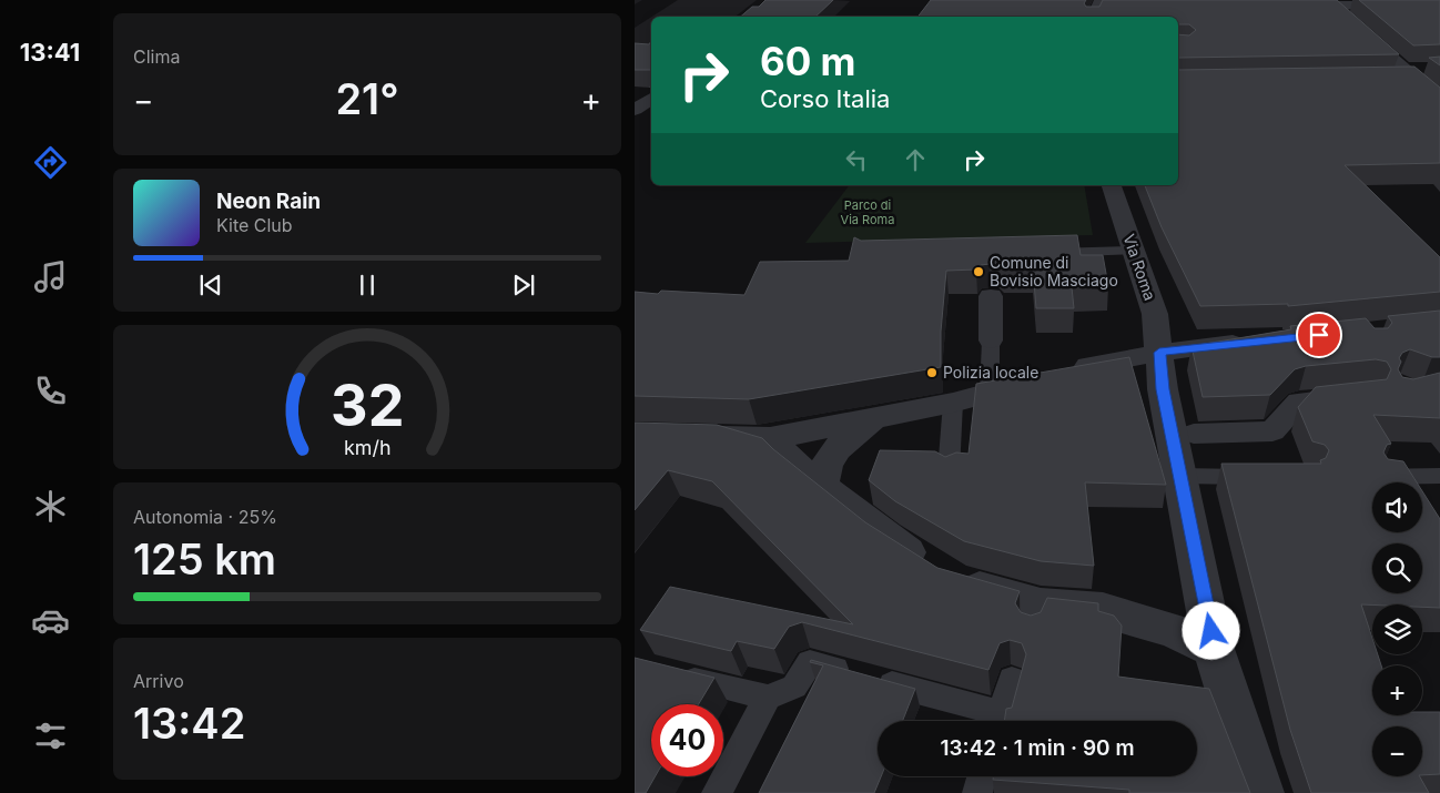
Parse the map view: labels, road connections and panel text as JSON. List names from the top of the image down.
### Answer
{
  "streets": {
    "street": ["Via Roma"]
  },
  "parks": ["Parco di Via Roma"],
  "places": ["Comune di Bovisio Masciago", "Polizia locale"],
  "page": {
    "tabs": "13:41",
    "tile": [
      "Clima",
      ["Autonomia · 25%", "125 km"],
      ["Arrivo", "13:42"]
    ],
    "turn": ["60 m", "Corso Italia"],
    "heat": ["−", "21°", "+"],
    "song": ["Neon Rain", "Kite Club"],
    "map_buttons": ["+", "−"],
    "limit": "40",
    "trip": "13:42 · 1 min · 90 m",
    "gauge": ["32", "km/h"]
  }
}
